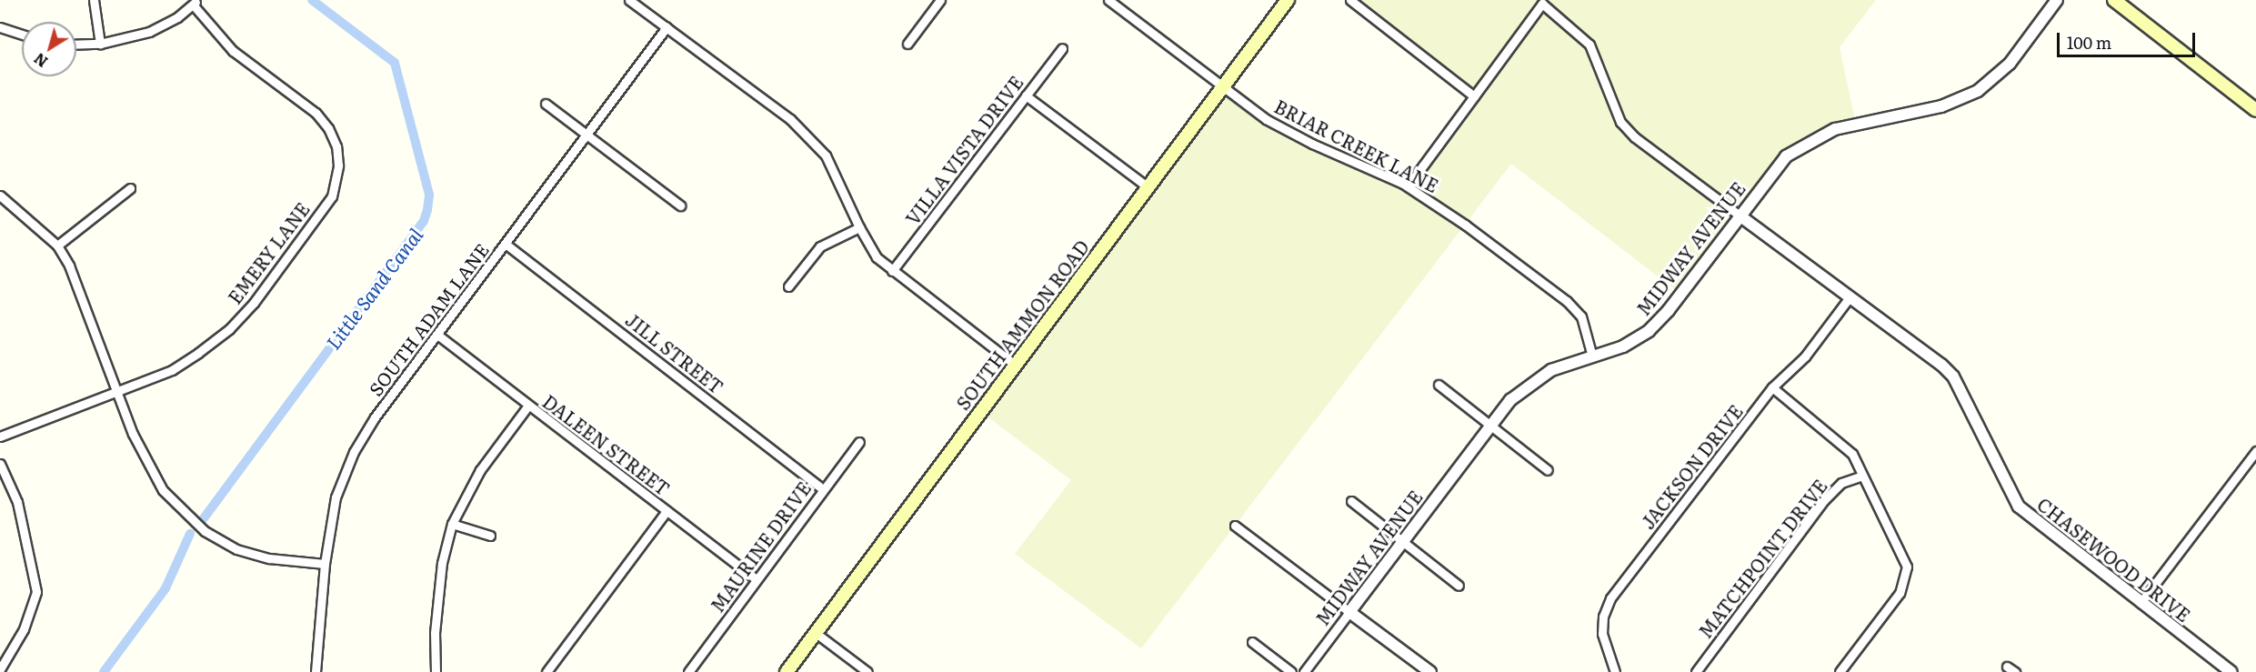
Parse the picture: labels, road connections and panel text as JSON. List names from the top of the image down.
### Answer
{
  "streets": {
    "main road": ["SOUTH AMMON ROAD"],
    "street": [
      "BRIAR CREEK LANE",
      "VILLA VISTA DRIVE",
      "MIDWAY AVENUE",
      "EMERY LANE",
      "SOUTH ADAM LANE",
      "JILL STREET",
      "DALEEN STREET",
      "JACKSON DRIVE",
      "MAURINE DRIVE",
      "MATCHPOINT DRIVE",
      "CHASEWOOD DRIVE"
    ]
  },
  "crossings": [
    ["BRIAR CREEK LANE", "MIDWAY AVENUE"],
    ["BRIAR CREEK LANE", "SOUTH AMMON ROAD"],
    ["MIDWAY AVENUE", "CHASEWOOD DRIVE"],
    ["SOUTH ADAM LANE", "JILL STREET"],
    ["SOUTH ADAM LANE", "DALEEN STREET"],
    ["JILL STREET", "MAURINE DRIVE"],
    ["DALEEN STREET", "MAURINE DRIVE"],
    ["JACKSON DRIVE", "CHASEWOOD DRIVE"]
  ],
  "water": ["Little Sand Canal"],
  "scale_bar": "100 m",
  "north": "bottom left"
}
